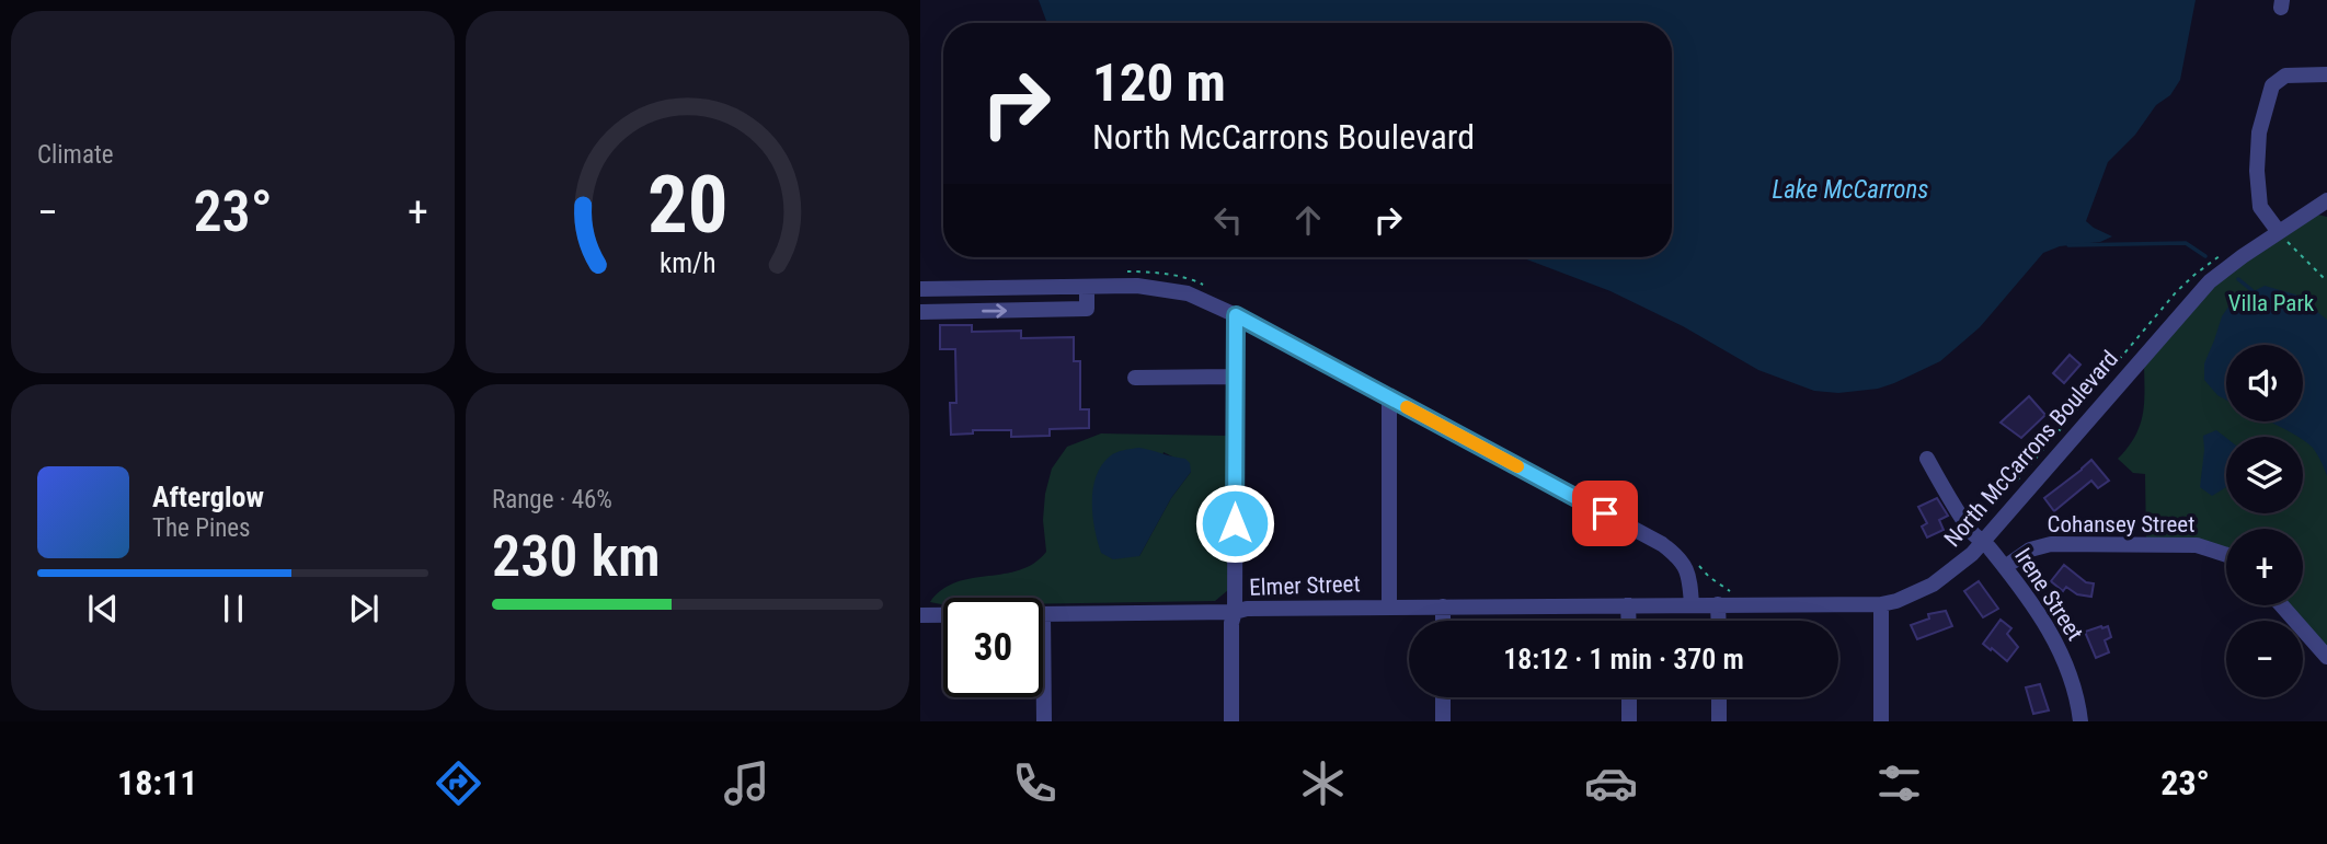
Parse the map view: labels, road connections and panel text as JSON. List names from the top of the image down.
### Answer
{
  "streets": {
    "street": [
      "North McCarrons Boulevard",
      "Cohansey Street",
      "Elmer Street",
      "Irene Street"
    ]
  },
  "crossings": [
    ["North McCarrons Boulevard", "Elmer Street"],
    ["North McCarrons Boulevard", "Irene Street"],
    ["Cohansey Street", "Irene Street"]
  ],
  "water": ["Lake McCarrons"],
  "parks": ["Villa Park"],
  "page": {
    "tile": [
      "Climate",
      ["Range · 46%", "230 km"]
    ],
    "turn": ["120 m", "North McCarrons Boulevard"],
    "heat": ["−", "23°", "+"],
    "map_buttons": ["+", "−"],
    "song": ["Afterglow", "The Pines"],
    "limit": "30",
    "trip": "18:12 · 1 min · 370 m",
    "tabs": ["18:11", "23°"],
    "gauge": ["20", "km/h"]
  }
}
